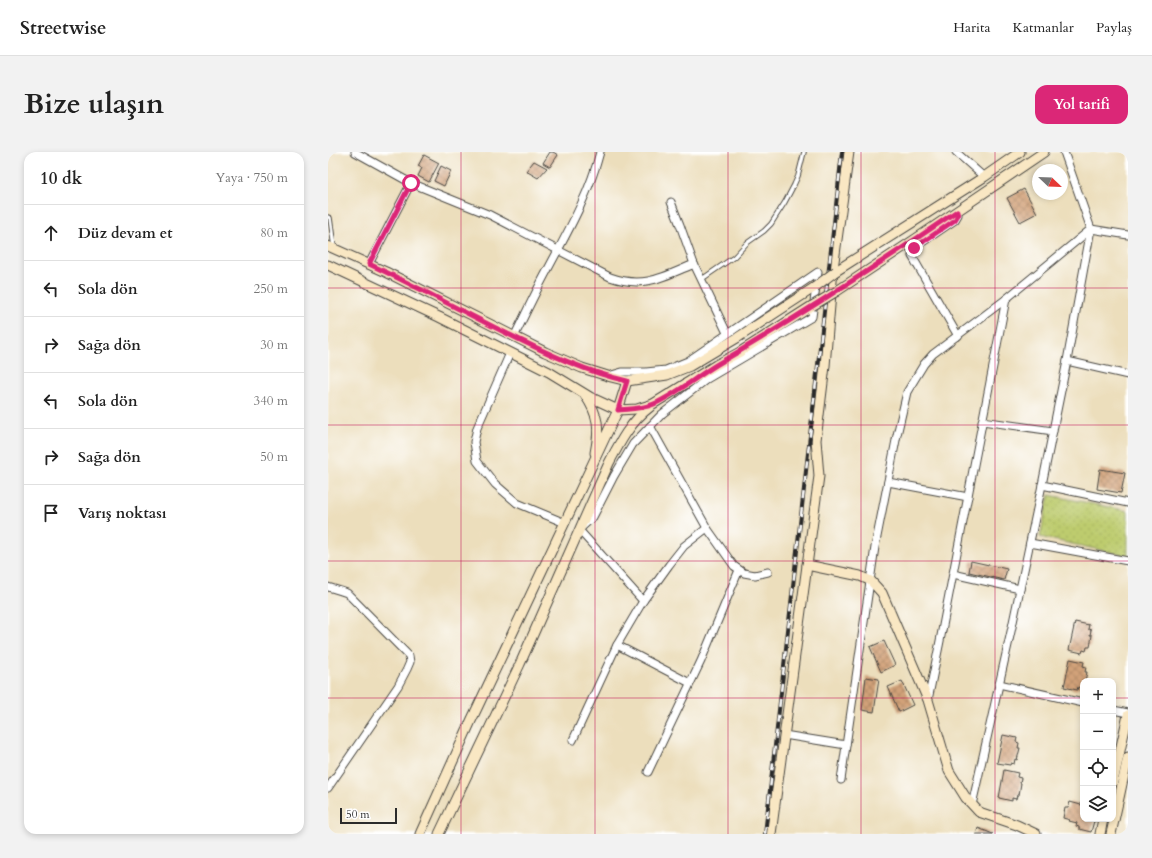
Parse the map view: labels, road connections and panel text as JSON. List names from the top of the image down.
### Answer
{
  "scale_bar": "50 m",
  "north": "bottom right",
  "page": {
    "header": "Streetwise",
    "nav": ["Harita", "Katmanlar", "Paylaş"],
    "title": "Bize ulaşın",
    "buttons": "Yol tarifi",
    "heading": ["10 dk", "Yaya · 750 m"],
    "list": [
      ["Düz devam et", "80 m"],
      ["Sola dön", "250 m"],
      ["Sağa dön", "30 m"],
      ["Sola dön", "340 m"],
      ["Sağa dön", "50 m"],
      "Varış noktası"
    ],
    "map_buttons": ["+", "−"],
    "scale": "50 m"
  }
}
